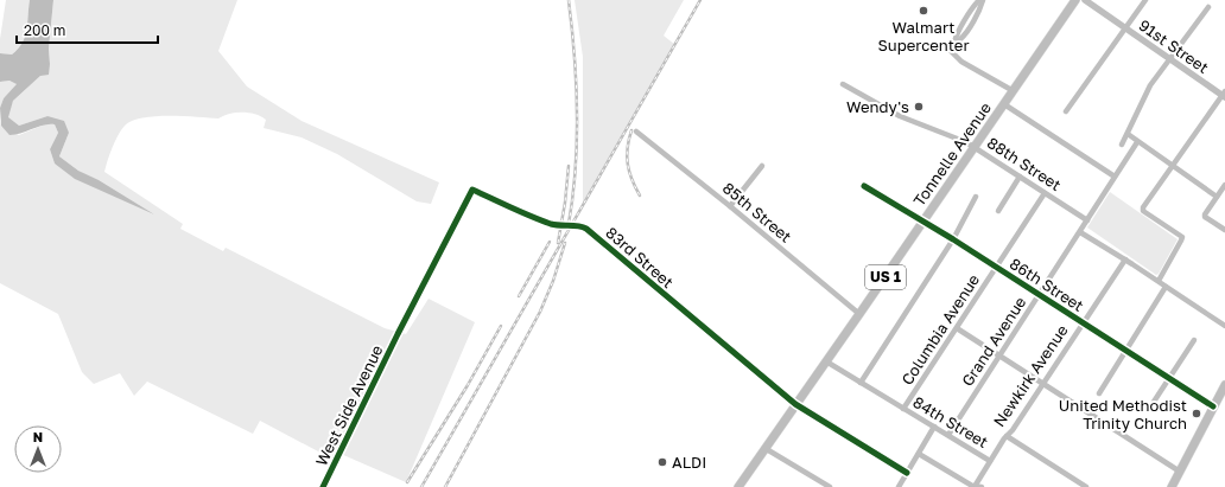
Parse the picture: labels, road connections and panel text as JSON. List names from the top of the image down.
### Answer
{
  "streets": {
    "main road": ["Tonnelle Avenue", "US 1"],
    "street": [
      "91st Street",
      "88th Street",
      "85th Street",
      "83rd Street",
      "86th Street",
      "Columbia Avenue",
      "Grand Avenue",
      "Newkirk Avenue",
      "West Side Avenue",
      "84th Street"
    ]
  },
  "crossings": [
    ["Tonnelle Avenue", "88th Street"],
    ["Tonnelle Avenue", "85th Street"],
    ["Tonnelle Avenue", "83rd Street"],
    ["Tonnelle Avenue", "86th Street"],
    ["Tonnelle Avenue", "84th Street"],
    ["88th Street", "Columbia Avenue"],
    ["88th Street", "Grand Avenue"],
    ["83rd Street", "West Side Avenue"],
    ["86th Street", "Columbia Avenue"],
    ["86th Street", "Grand Avenue"],
    ["86th Street", "Newkirk Avenue"],
    ["Columbia Avenue", "84th Street"],
    ["Grand Avenue", "84th Street"],
    ["Newkirk Avenue", "84th Street"]
  ],
  "places": [
    "Walmart Supercenter",
    "Wendy's",
    "United Methodist Trinity Church",
    "ALDI"
  ],
  "scale_bar": "200 m",
  "north": "top"
}
